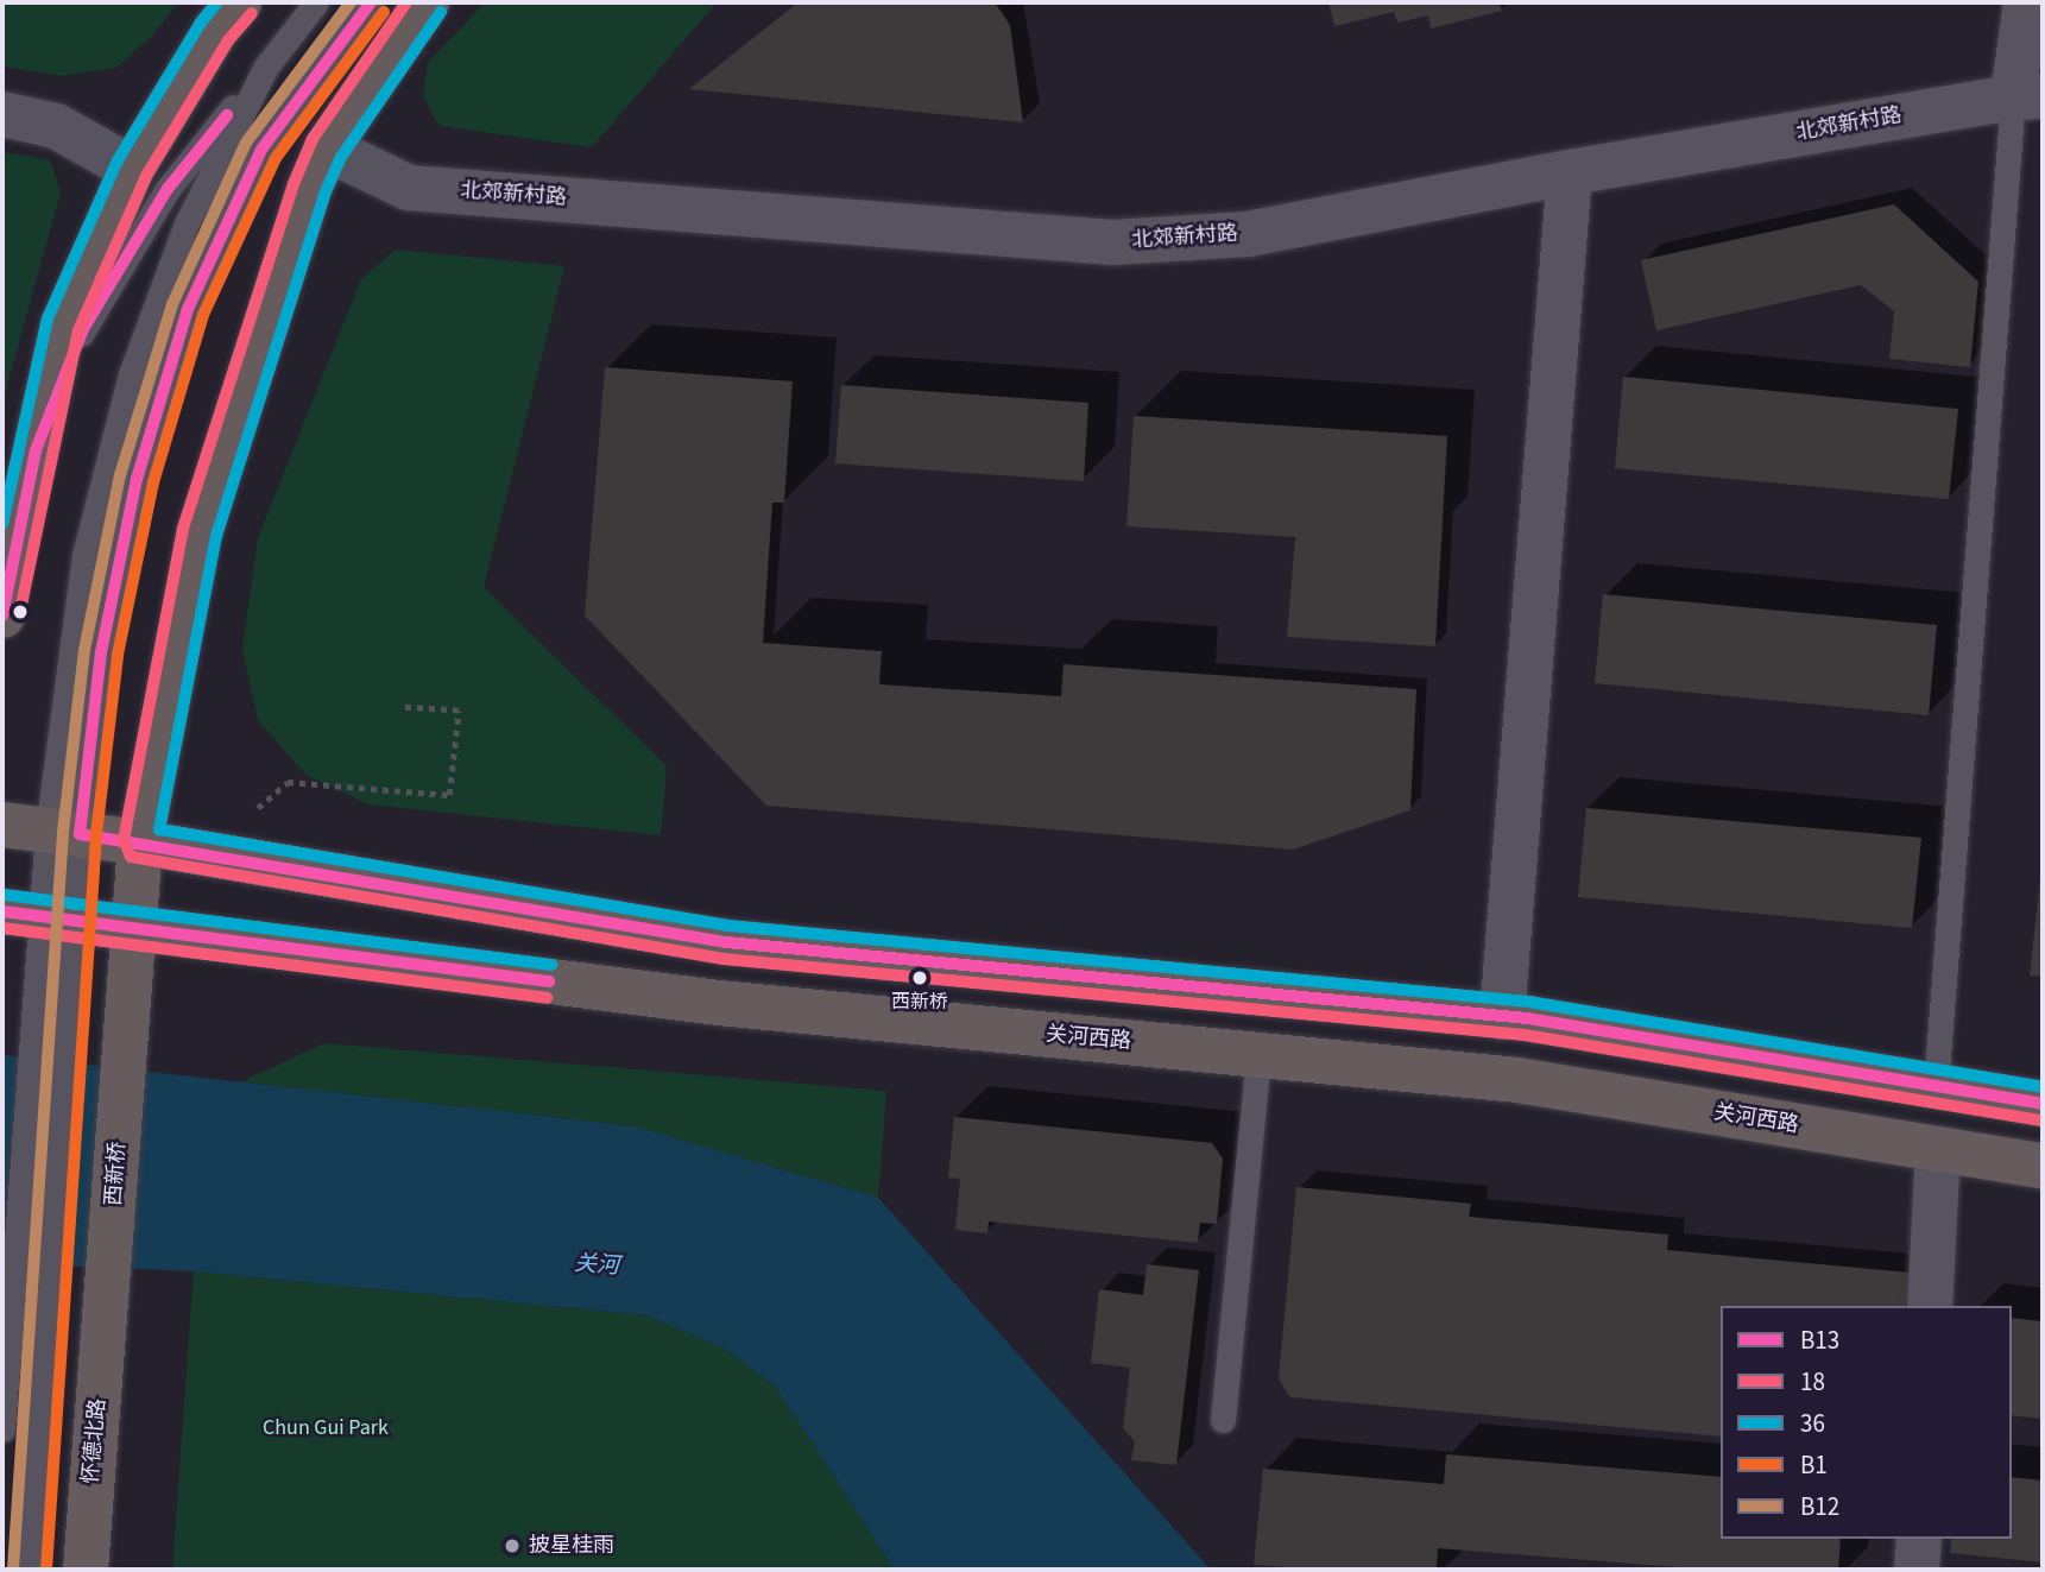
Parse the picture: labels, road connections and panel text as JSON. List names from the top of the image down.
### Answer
{
  "streets": {
    "main road": ["关河西路", "西新桥", "怀德北路"],
    "street": ["北郊新村路"]
  },
  "crossings": [
    ["关河西路", "西新桥"],
    ["西新桥", "怀德北路"]
  ],
  "water": ["关河"],
  "parks": ["Chun Gui Park"],
  "places": ["西新桥", "披星桂雨"],
  "lines": [
    "transit line B13",
    "transit line 18",
    "transit line 36",
    "transit line B12",
    "transit line B1"
  ],
  "legend": [
    "B13",
    "18",
    "36",
    "B1",
    "B12"
  ]
}
